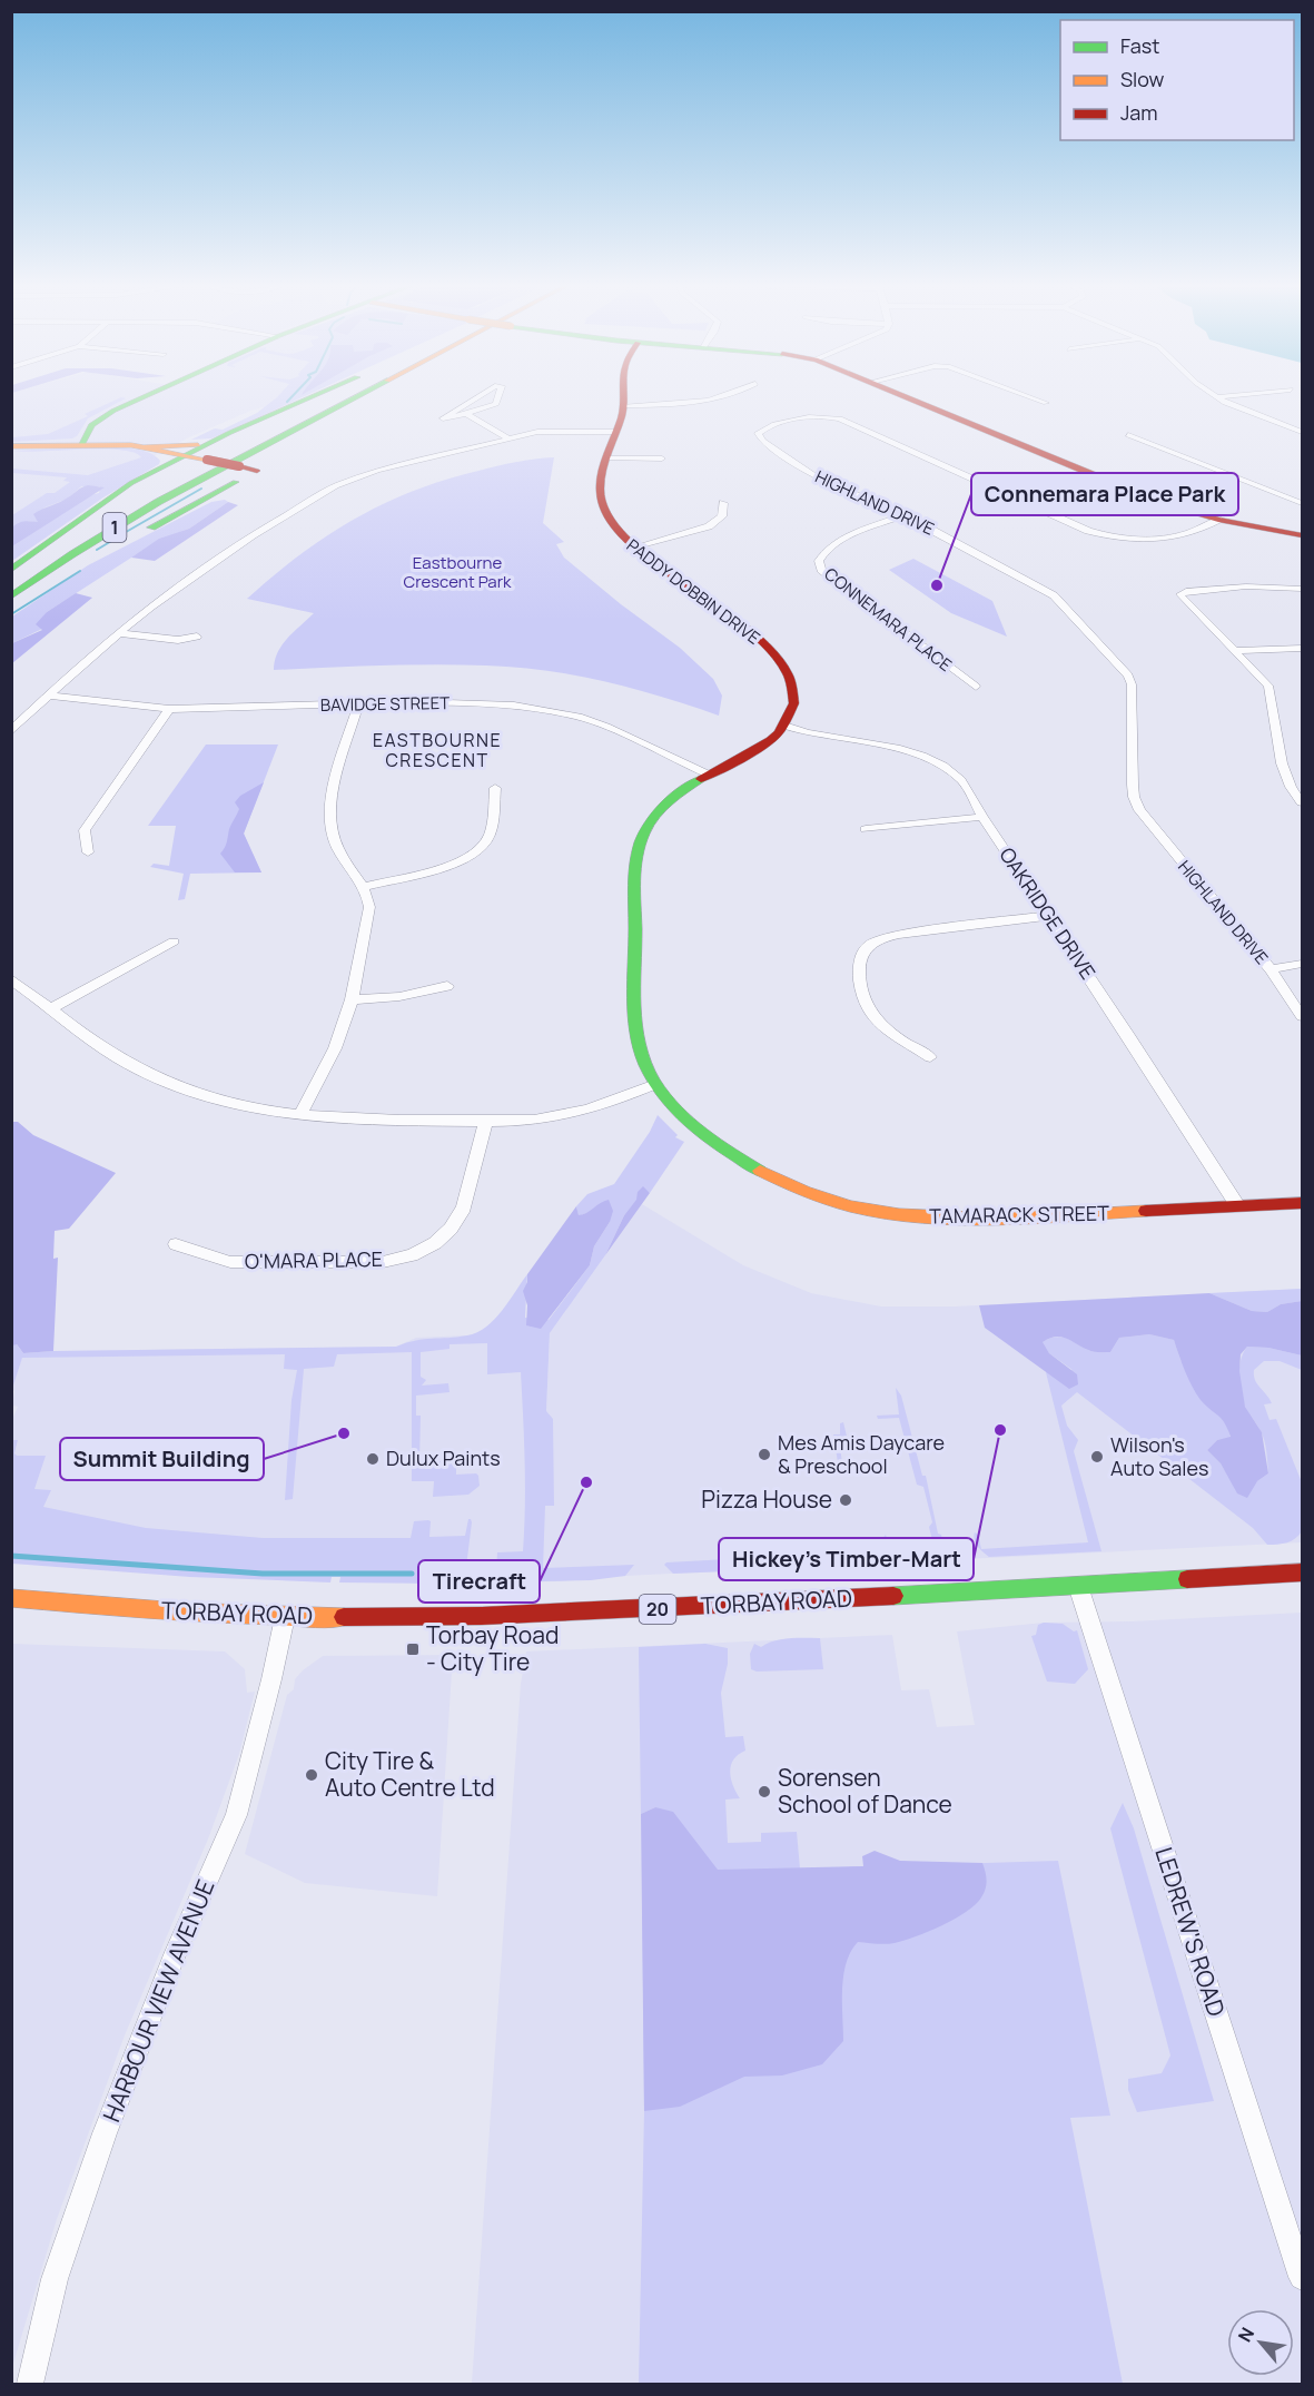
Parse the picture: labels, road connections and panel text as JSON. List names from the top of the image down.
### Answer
{
  "streets": {
    "main road": [
      "1",
      "PADDY DOBBIN DRIVE",
      "TAMARACK STREET",
      "TORBAY ROAD",
      "20"
    ],
    "street": [
      "HIGHLAND DRIVE",
      "CONNEMARA PLACE",
      "BAVIDGE STREET",
      "OAKRIDGE DRIVE",
      "O'MARA PLACE",
      "LEDREW'S ROAD",
      "HARBOUR VIEW AVENUE"
    ]
  },
  "crossings": [
    ["HIGHLAND DRIVE", "CONNEMARA PLACE"],
    ["PADDY DOBBIN DRIVE", "OAKRIDGE DRIVE"],
    ["OAKRIDGE DRIVE", "TAMARACK STREET"],
    ["TORBAY ROAD", "LEDREW'S ROAD"],
    ["TORBAY ROAD", "HARBOUR VIEW AVENUE"]
  ],
  "districts": ["EASTBOURNE CRESCENT"],
  "parks": ["Eastbourne Crescent Park"],
  "places": {
    "other": [
      "Connemara Place Park",
      "Hickey's Timber-Mart",
      "Summit Building",
      "Mes Amis Daycare & Preschool",
      "Wilson's Auto Sales",
      "Dulux Paints",
      "Tirecraft",
      "Pizza House",
      "City Tire & Auto Centre Ltd",
      "Sorensen School of Dance"
    ],
    "transit": ["Torbay Road - City Tire"]
  },
  "legend": ["Fast", "Slow", "Jam"],
  "north": "top left"
}
